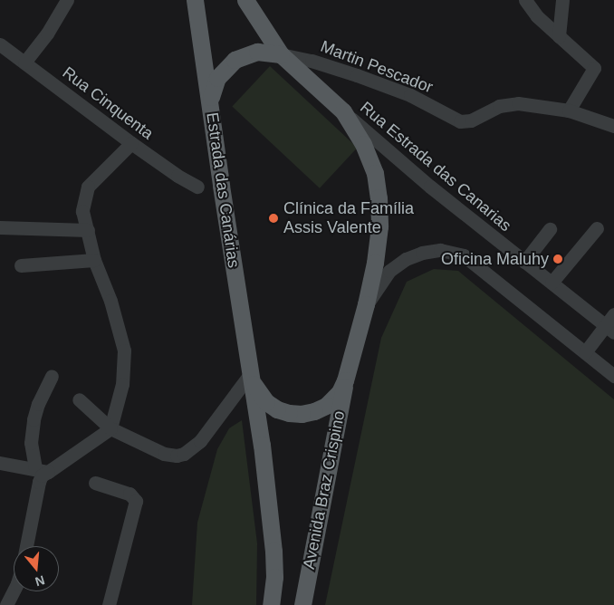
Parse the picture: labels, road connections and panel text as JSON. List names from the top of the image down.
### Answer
{
  "streets": {
    "main road": ["Estrada das Canárias", "Avenida Braz Crispino"],
    "street": ["Martin Pescador", "Rua Cinquenta", "Rua Estrada das Canarias"]
  },
  "places": ["Clínica da Família Assis Valente", "Oficina Maluhy"],
  "north": "bottom"
}
